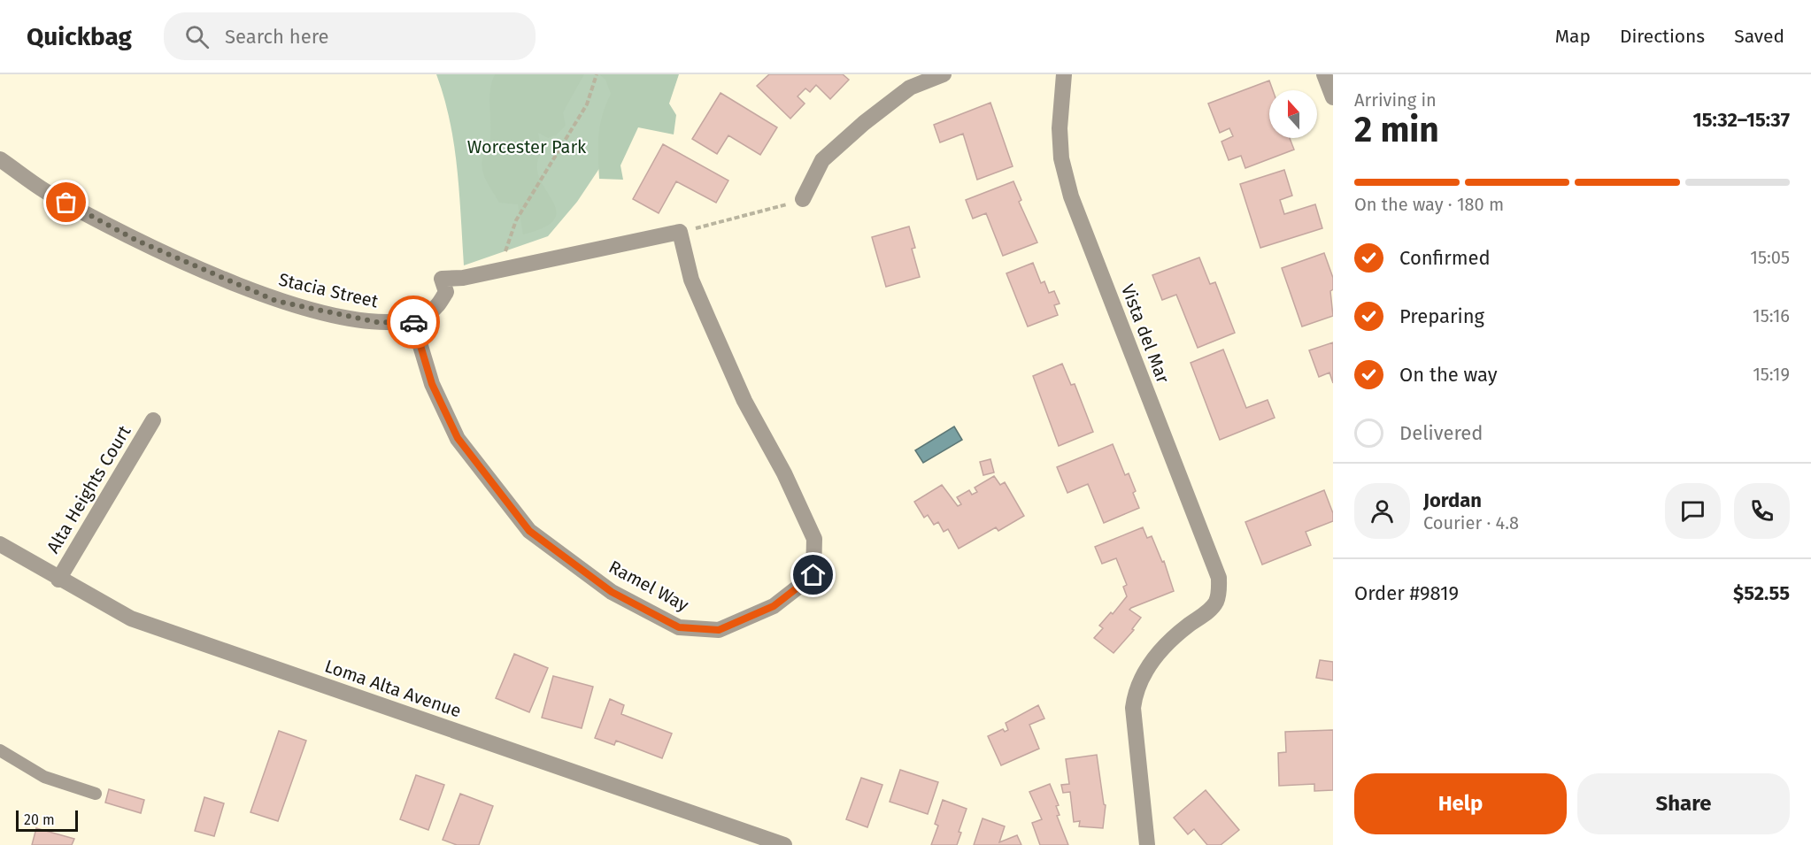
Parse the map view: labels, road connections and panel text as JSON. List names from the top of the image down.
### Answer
{
  "streets": {
    "street": [
      "Stacia Street",
      "Vista del Mar",
      "Alta Heights Court",
      "Ramel Way",
      "Loma Alta Avenue"
    ]
  },
  "crossings": [
    ["Stacia Street", "Ramel Way"],
    ["Alta Heights Court", "Loma Alta Avenue"]
  ],
  "parks": ["Worcester Park"],
  "scale_bar": "20 m",
  "north": "top",
  "page": {
    "header": "Quickbag",
    "search": "Search here",
    "nav": ["Map", "Directions", "Saved"],
    "heading": ["2 min", "Arriving in", "15:32–15:37"],
    "panel": [
      "Jordan",
      "Courier · 4.8",
      "Order #9819",
      "$52.55"
    ],
    "bar": "On the way · 180 m",
    "list": [
      ["Confirmed", "15:05"],
      ["Preparing", "15:16"],
      ["On the way", "15:19"],
      "Delivered"
    ],
    "buttons": ["Help", "Share"],
    "scale": "20 m"
  }
}
